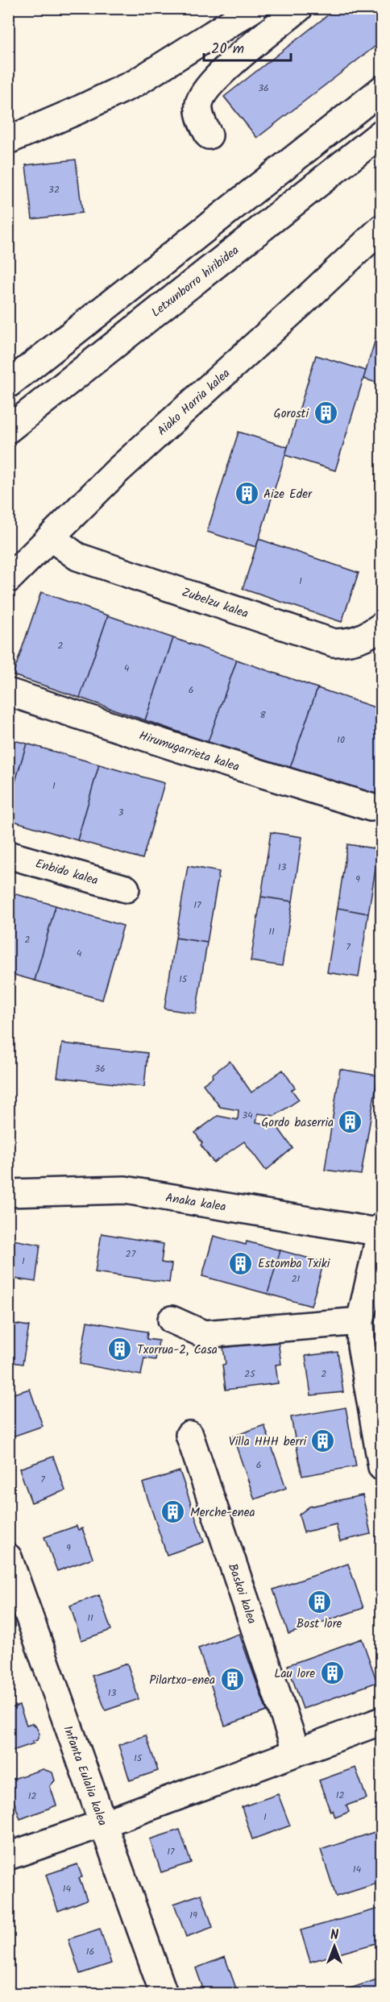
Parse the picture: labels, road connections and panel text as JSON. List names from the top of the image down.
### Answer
{
  "streets": {
    "street": [
      "Letxunborro hiribidea",
      "Aiako Harria kalea",
      "Zubelzu kalea",
      "Hirumugarrieta kalea",
      "Enbido kalea",
      "Anaka kalea",
      "Baskoi kalea",
      "Infanta Eulalia kalea"
    ]
  },
  "crossings": [
    ["Aiako Harria kalea", "Zubelzu kalea"]
  ],
  "places": {
    "building": [
      "Gorosti",
      "Aize Eder",
      "Gordo baserria",
      "Estomba Txiki",
      "Txorrua-2, Casa",
      "Villa HHH berri",
      "Merche-enea",
      "Bost lore",
      "Lau lore",
      "Pilartxo-enea"
    ]
  },
  "house_numbers": [
    "36",
    "32",
    "1",
    "2",
    "4",
    "6",
    "8",
    "10",
    "1",
    "3",
    "13",
    "9",
    "17",
    "11",
    "2",
    "7",
    "4",
    "15",
    "36",
    "34",
    "27",
    "1",
    "21",
    "25",
    "2",
    "6",
    "7",
    "9",
    "11",
    "13",
    "15",
    "12",
    "12",
    "1",
    "17",
    "14",
    "14",
    "19",
    "16"
  ],
  "scale_bar": "20 m",
  "north": "top"
}
